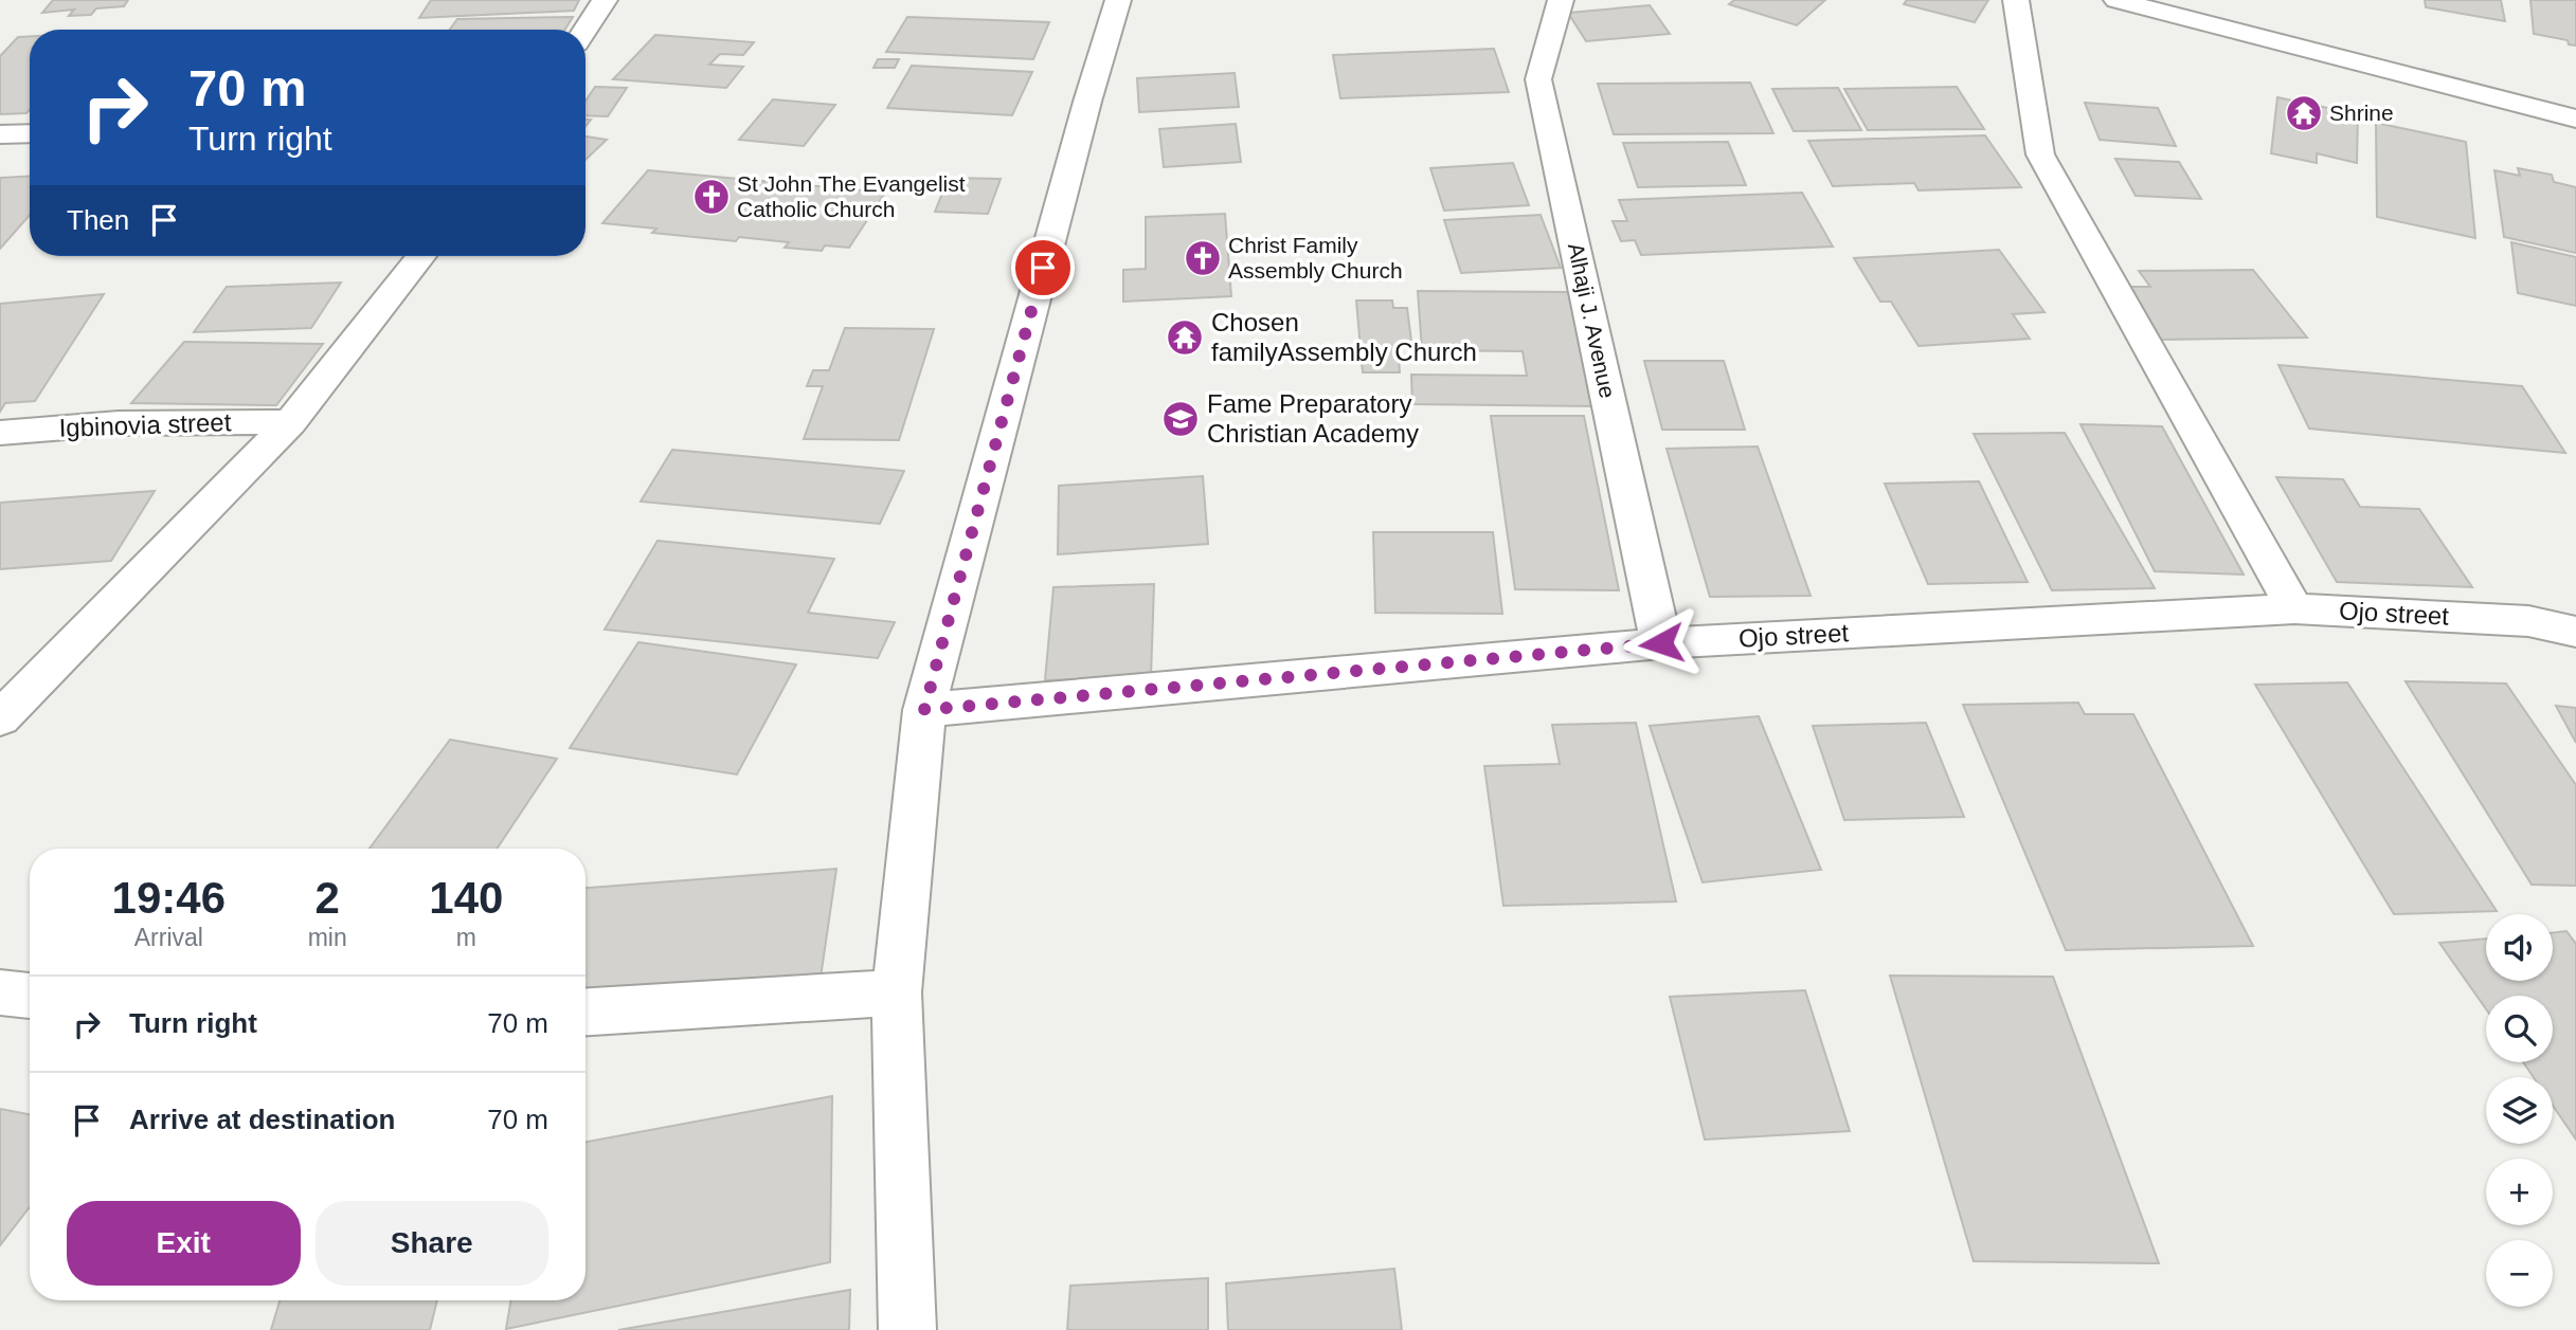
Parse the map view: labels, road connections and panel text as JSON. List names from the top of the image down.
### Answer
{
  "streets": {
    "street": ["Alhaji J. Avenue", "Igbinovia street", "Ojo street"]
  },
  "crossings": [
    ["Alhaji J. Avenue", "Ojo street"]
  ],
  "places": {
    "temple": ["Shrine", "Chosen familyAssembly Church"],
    "church": ["St John The Evangelist Catholic Church", "Christ Family Assembly Church"],
    "school or university": ["Fame Preparatory Christian Academy"]
  },
  "page": {
    "turn": ["70 m", "Turn right"],
    "then": "Then",
    "eta": [
      "19:46",
      "Arrival",
      "2",
      "min",
      "140",
      "m"
    ],
    "map_buttons": ["+", "−"],
    "list": [
      {
        "name": "Turn right",
        "value": "70 m"
      },
      {
        "name": "Arrive at destination",
        "value": "70 m"
      }
    ],
    "buttons": ["Exit", "Share"]
  }
}
